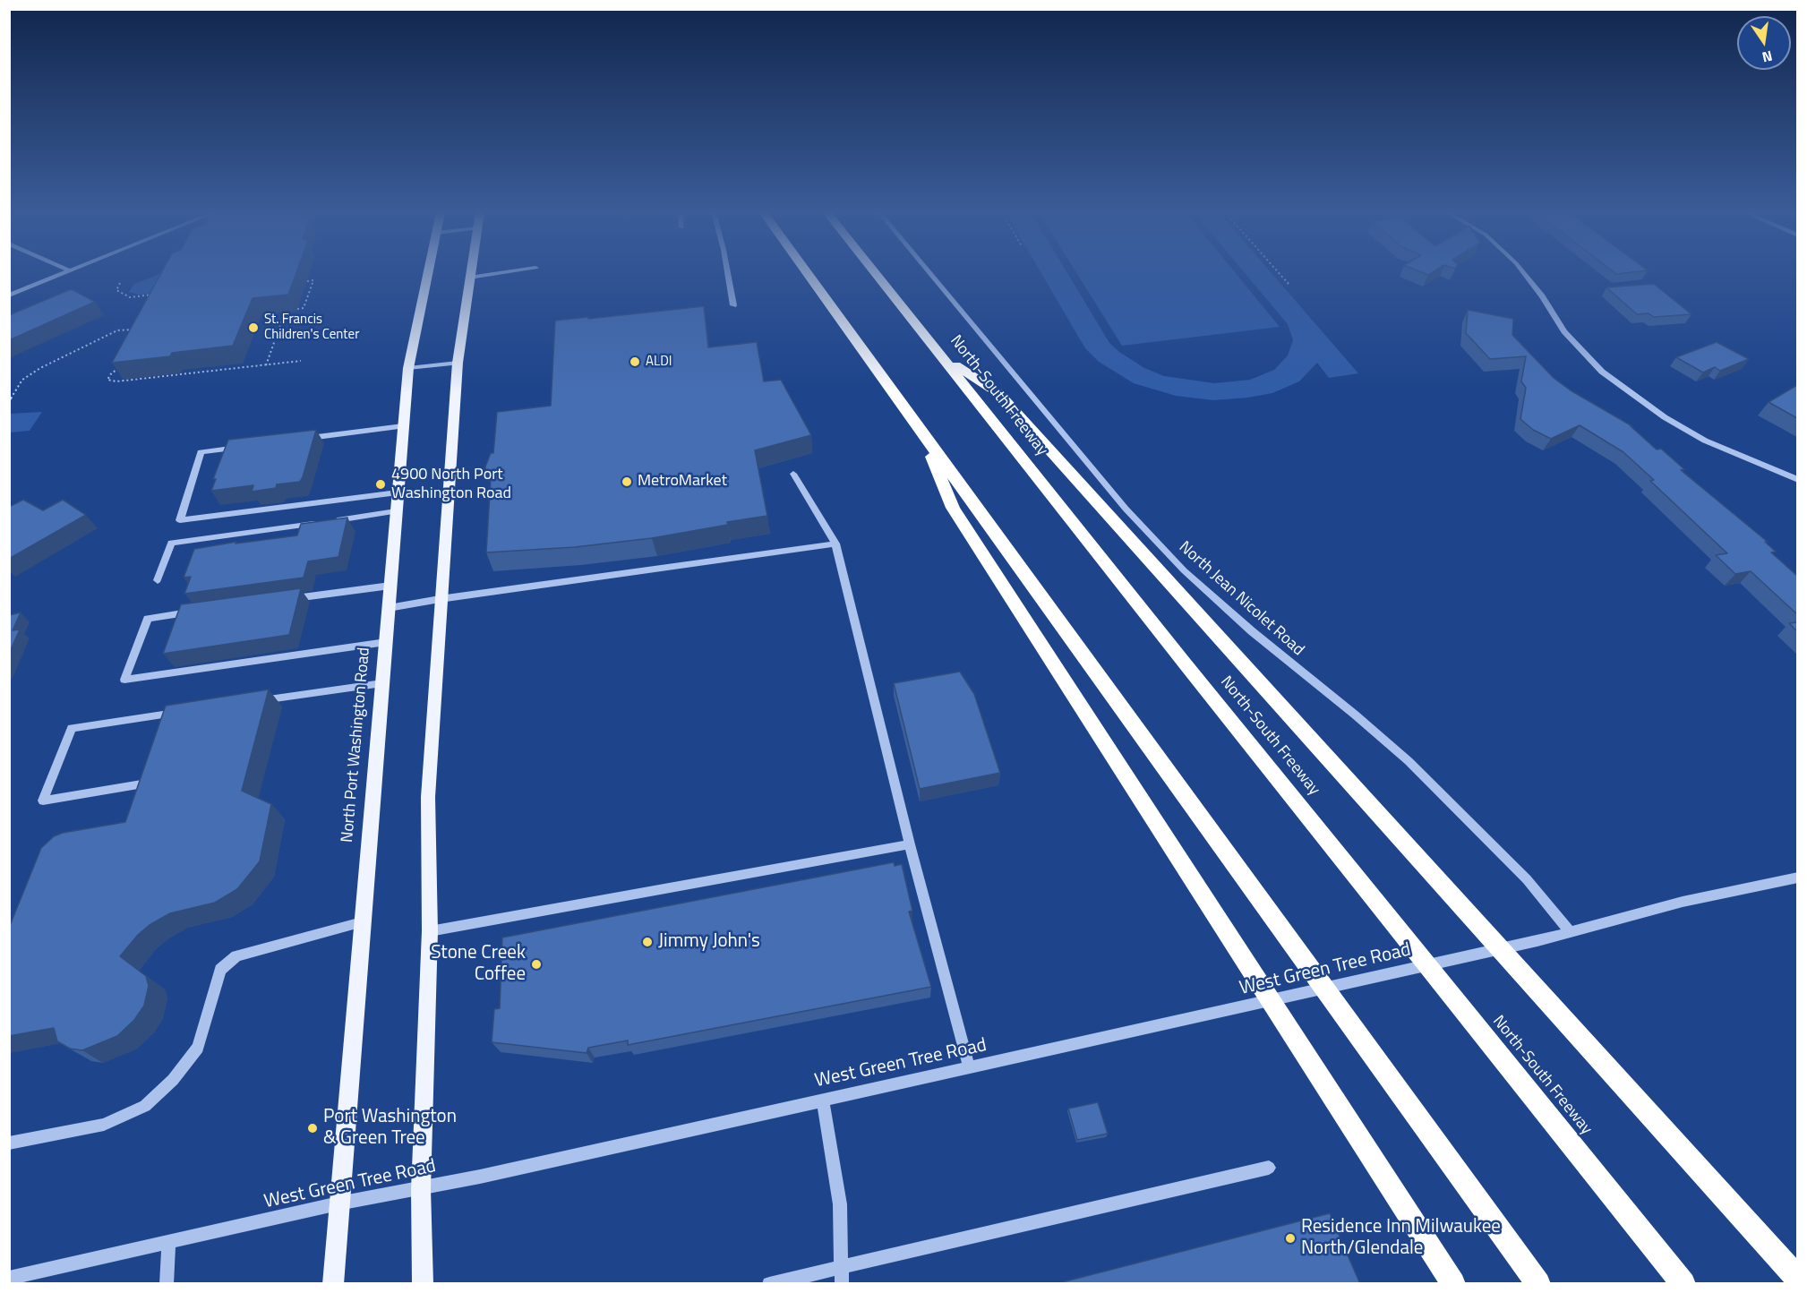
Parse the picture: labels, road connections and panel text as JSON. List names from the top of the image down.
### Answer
{
  "streets": {
    "highway": ["North-South Freeway"],
    "main road": ["North Port Washington Road"],
    "street": ["North Jean Nicolet Road", "West Green Tree Road"]
  },
  "crossings": [
    ["North Jean Nicolet Road", "West Green Tree Road"],
    ["North Port Washington Road", "West Green Tree Road"]
  ],
  "places": [
    "St. Francis Children's Center",
    "ALDI",
    "MetroMarket",
    "4900 North Port Washington Road",
    "Jimmy John's",
    "Stone Creek Coffee",
    "Port Washington & Green Tree",
    "Residence Inn Milwaukee North/Glendale"
  ],
  "north": "bottom"
}
